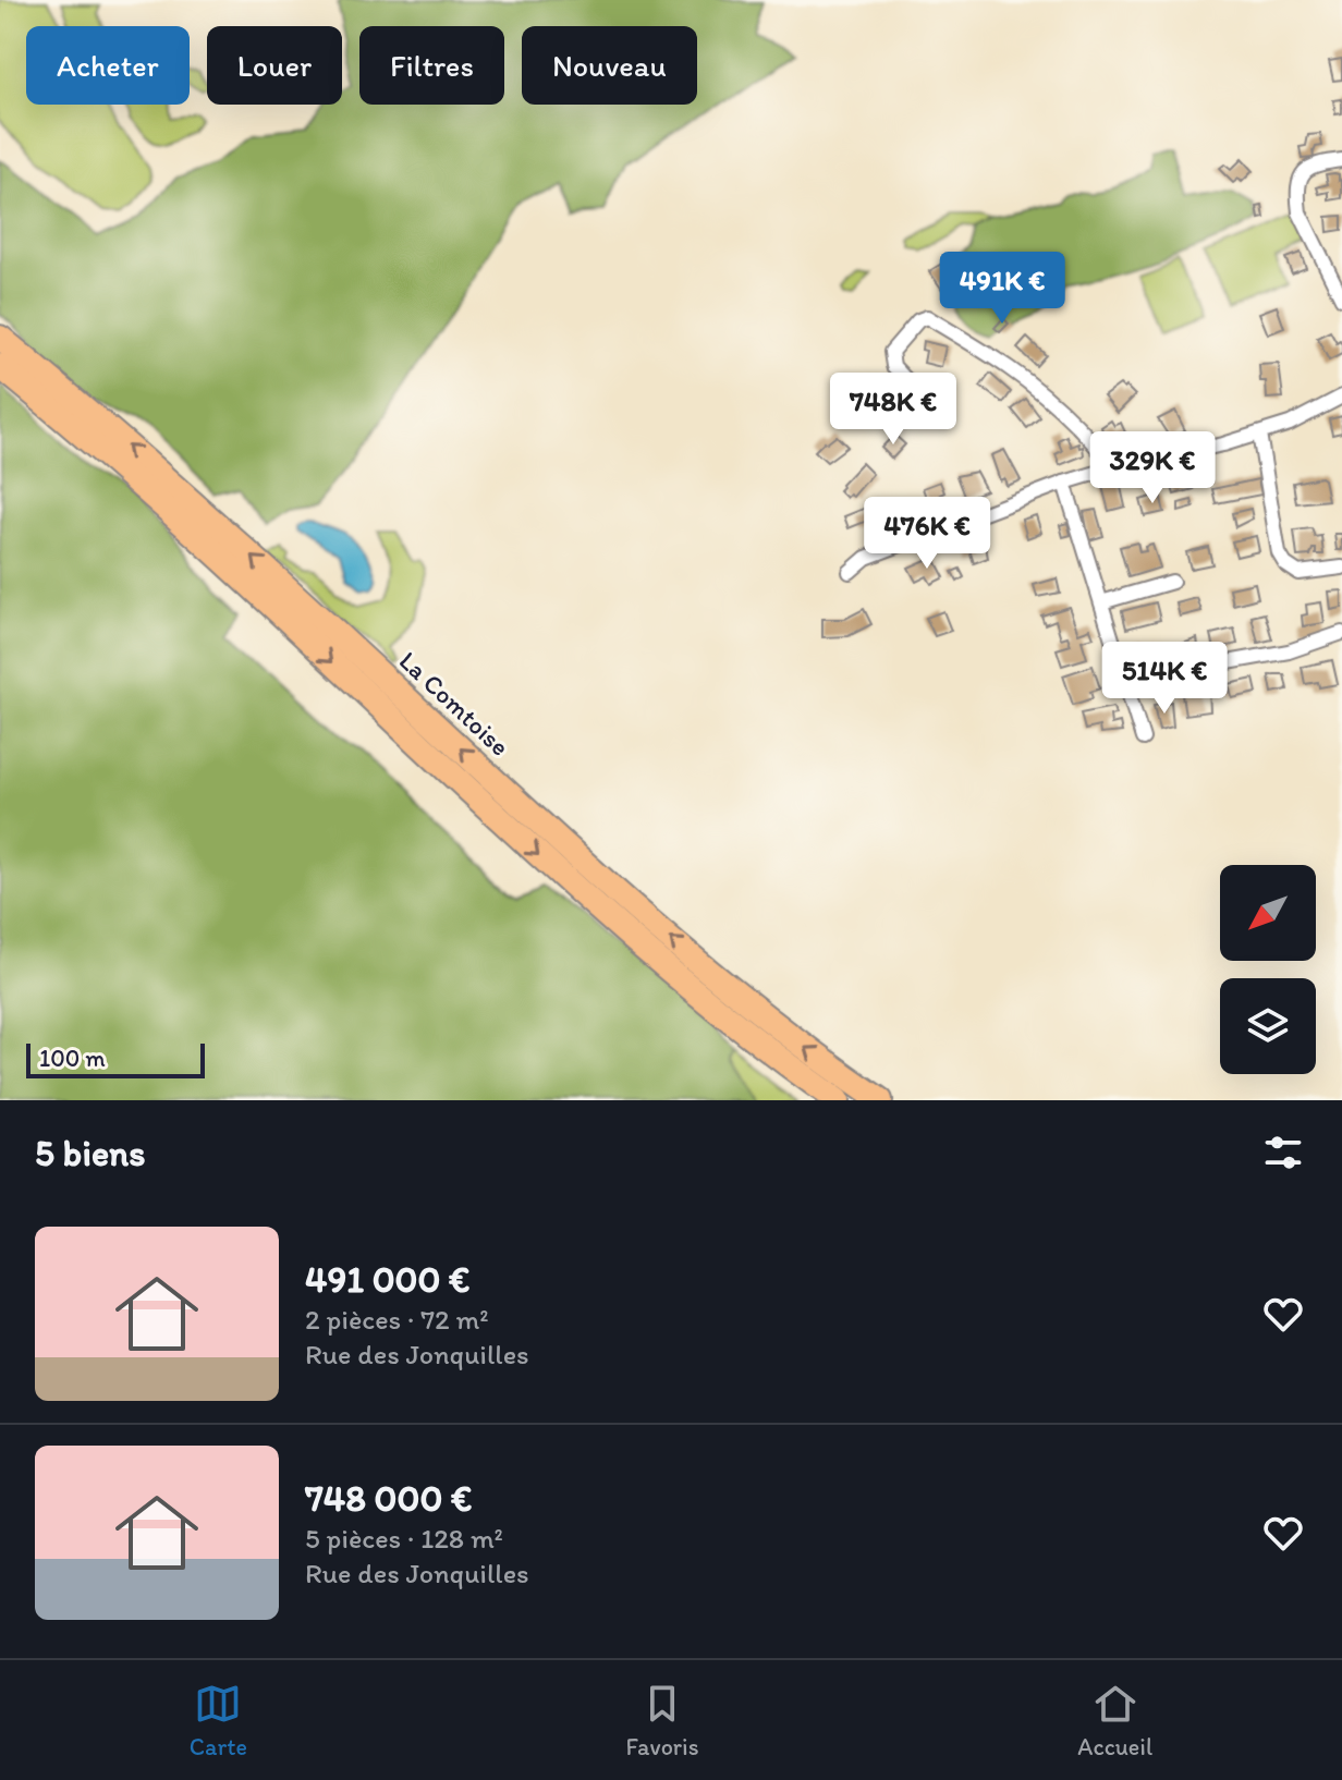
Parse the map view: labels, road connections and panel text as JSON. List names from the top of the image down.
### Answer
{
  "streets": {
    "highway": ["La Comtoise"]
  },
  "scale_bar": "100 m",
  "north": "bottom left",
  "page": {
    "chip": [
      "Acheter",
      "Louer",
      "Filtres",
      "Nouveau"
    ],
    "price": [
      "491K €",
      "748K €",
      "329K €",
      "476K €",
      "514K €"
    ],
    "scale": "100 m",
    "heading": "5 biens",
    "list": [
      {
        "name": "491 000 €",
        "note": "2 pièces · 72 m² · Rue des Jonquilles"
      },
      {
        "name": "748 000 €",
        "note": "5 pièces · 128 m² · Rue des Jonquilles"
      }
    ],
    "tabs": ["Carte", "Favoris", "Accueil"]
  }
}
